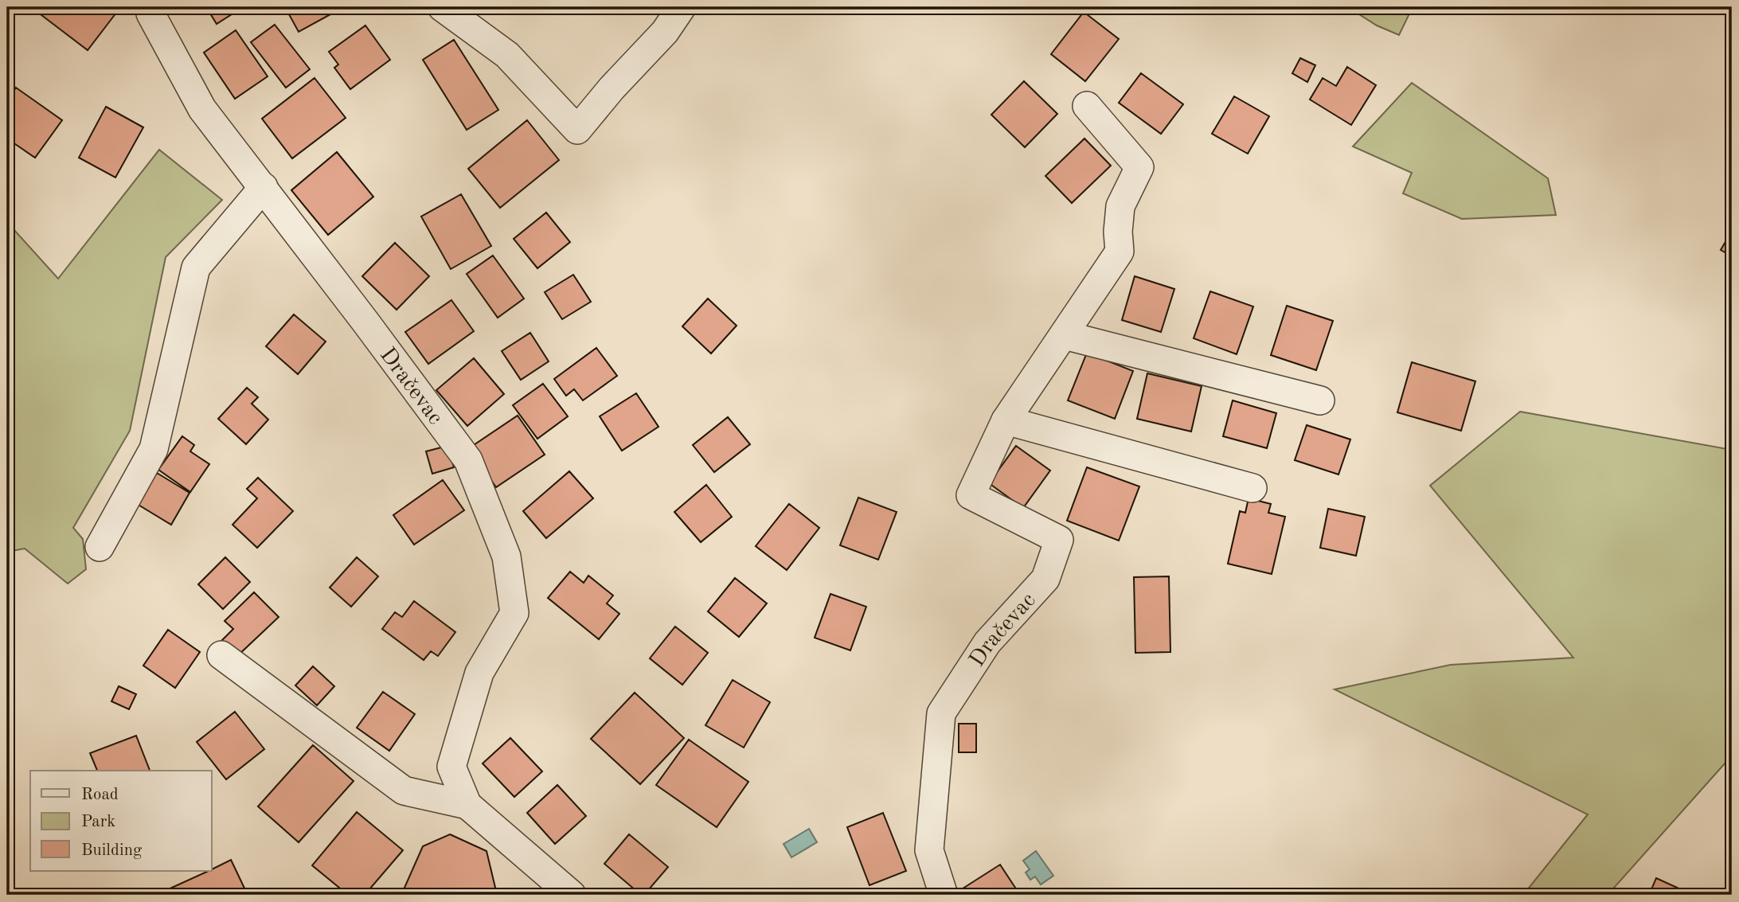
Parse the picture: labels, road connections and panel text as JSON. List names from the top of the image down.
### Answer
{
  "streets": {
    "street": ["Dračevac"]
  },
  "legend": ["Road", "Park", "Building"]
}
